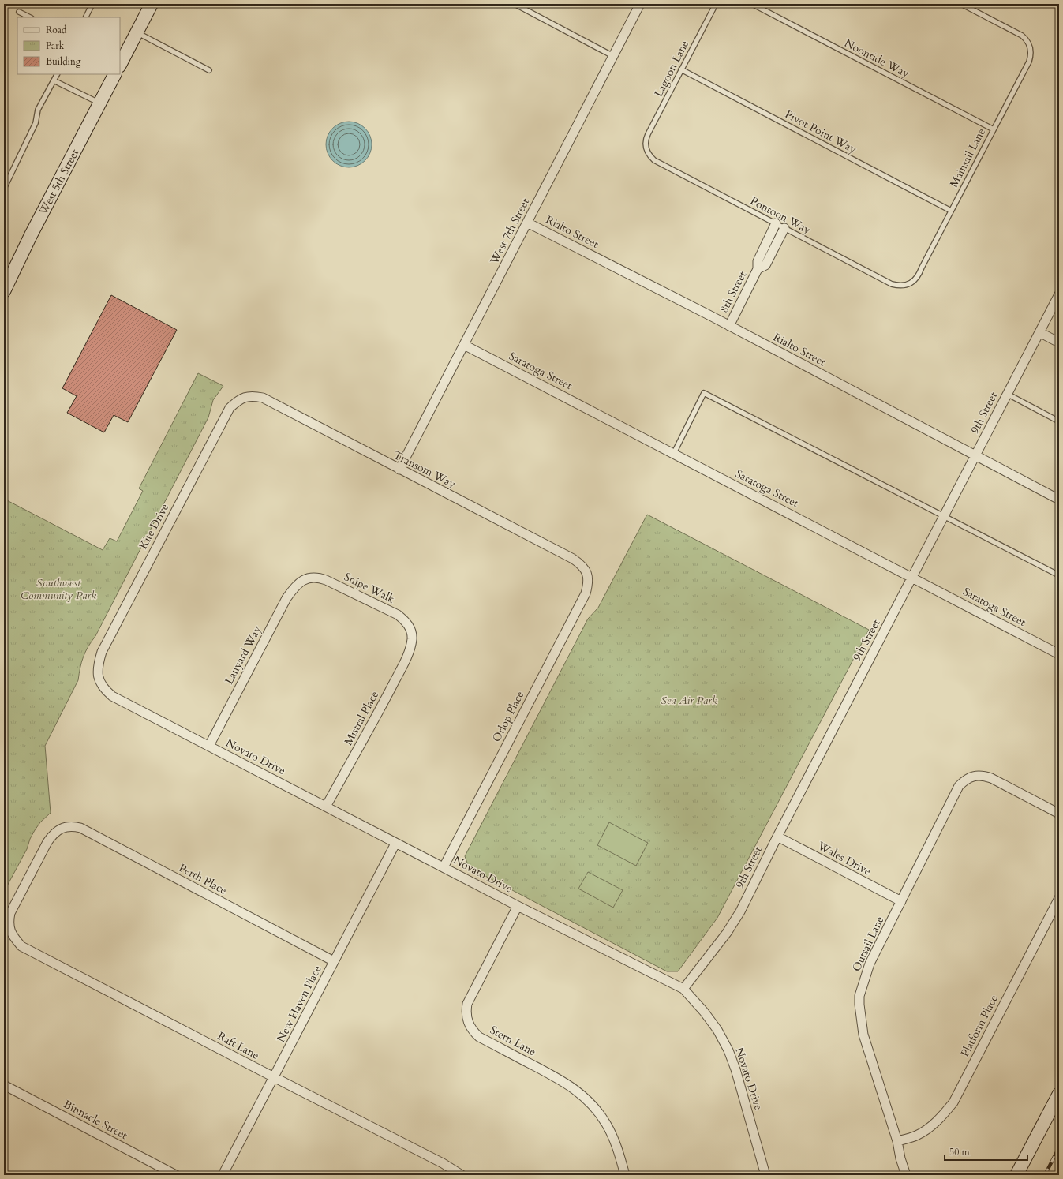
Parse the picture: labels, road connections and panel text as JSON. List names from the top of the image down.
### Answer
{
  "streets": {
    "main road": ["West 5th Street"],
    "street": [
      "West 7th Street",
      "Rialto Street",
      "8th Street",
      "Saratoga Street",
      "9th Street",
      "Transom Way",
      "Kite Drive",
      "Snipe Walk",
      "Lanyard Way",
      "Orlop Place",
      "Mistral Place",
      "Novato Drive",
      "Wales Drive",
      "Perth Place",
      "Outsail Lane",
      "New Haven Place",
      "Platform Place",
      "Stern Lane",
      "Raft Lane",
      "Binnacle Street"
    ],
    "lane": [
      "Noontide Way",
      "Lagoon Lane",
      "Pivot Point Way",
      "Mainsail Lane",
      "Pontoon Way"
    ]
  },
  "crossings": [
    ["Noontide Way", "Mainsail Lane"],
    ["Lagoon Lane", "Pivot Point Way"],
    ["Lagoon Lane", "Pontoon Way"],
    ["Pivot Point Way", "Mainsail Lane"],
    ["Mainsail Lane", "Pontoon Way"],
    ["Pontoon Way", "8th Street"],
    ["West 7th Street", "Rialto Street"],
    ["West 7th Street", "Saratoga Street"],
    ["West 7th Street", "Transom Way"],
    ["Rialto Street", "8th Street"],
    ["Rialto Street", "9th Street"],
    ["Saratoga Street", "9th Street"],
    ["9th Street", "Novato Drive"],
    ["9th Street", "Wales Drive"],
    ["Transom Way", "Kite Drive"],
    ["Transom Way", "Orlop Place"],
    ["Kite Drive", "Novato Drive"],
    ["Snipe Walk", "Lanyard Way"],
    ["Snipe Walk", "Mistral Place"],
    ["Lanyard Way", "Novato Drive"],
    ["Orlop Place", "Novato Drive"],
    ["Mistral Place", "Novato Drive"],
    ["Novato Drive", "New Haven Place"],
    ["Novato Drive", "Stern Lane"],
    ["Wales Drive", "Outsail Lane"],
    ["Perth Place", "New Haven Place"],
    ["Perth Place", "Raft Lane"],
    ["Outsail Lane", "Platform Place"],
    ["New Haven Place", "Raft Lane"]
  ],
  "parks": ["Southwest Community Park", "Sea Air Park"],
  "legend": ["Road", "Park", "Building"],
  "scale_bar": "50 m"
}
